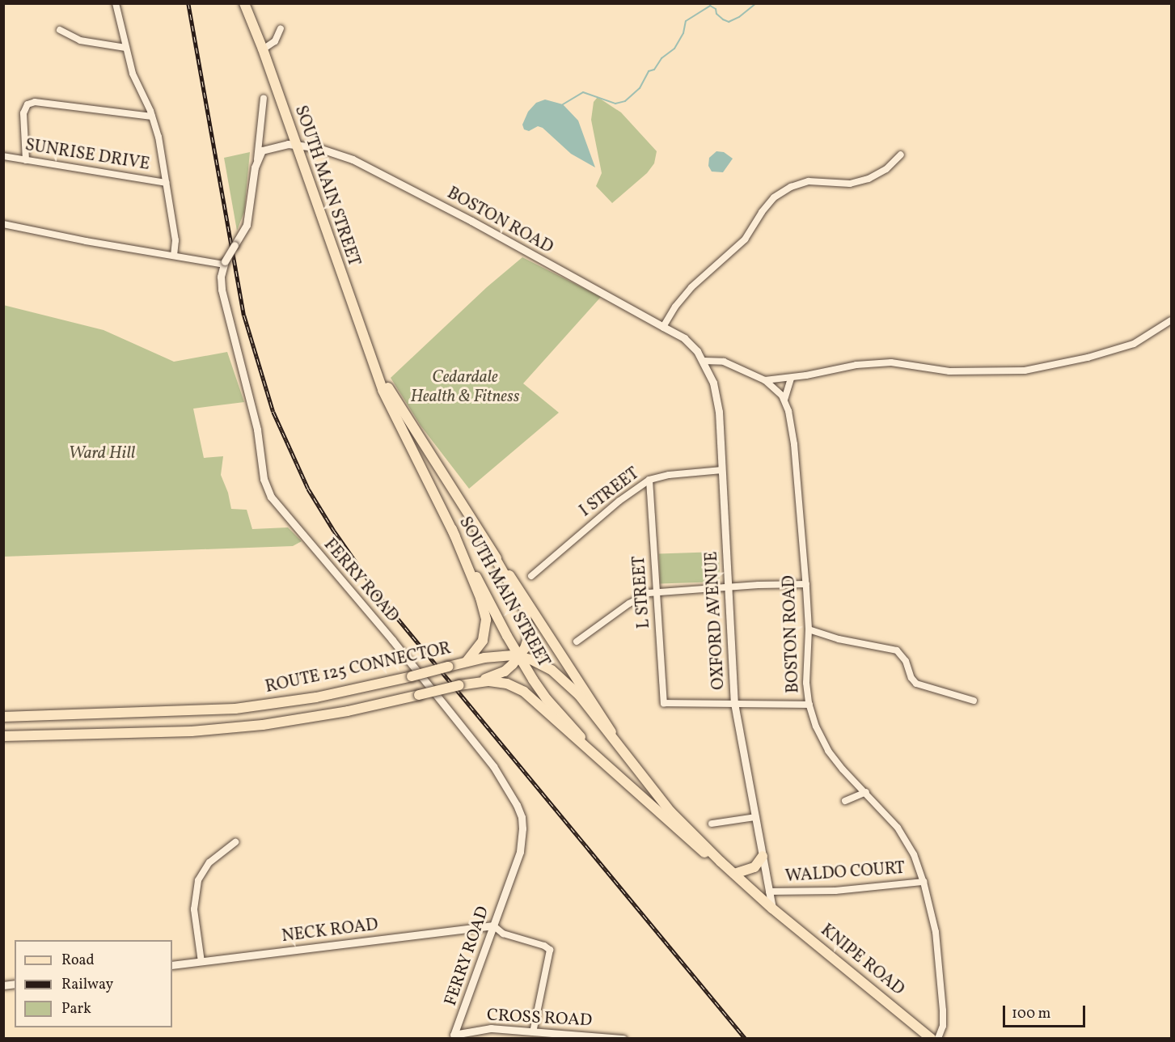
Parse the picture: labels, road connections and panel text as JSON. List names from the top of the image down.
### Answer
{
  "streets": {
    "main road": ["SOUTH MAIN STREET", "ROUTE 125 CONNECTOR", "KNIPE ROAD"],
    "street": [
      "SUNRISE DRIVE",
      "BOSTON ROAD",
      "I STREET",
      "FERRY ROAD",
      "L STREET",
      "OXFORD AVENUE",
      "WALDO COURT",
      "NECK ROAD",
      "CROSS ROAD"
    ]
  },
  "crossings": [
    ["SOUTH MAIN STREET", "BOSTON ROAD"],
    ["SOUTH MAIN STREET", "OXFORD AVENUE"],
    ["SOUTH MAIN STREET", "ROUTE 125 CONNECTOR"],
    ["SOUTH MAIN STREET", "KNIPE ROAD"],
    ["BOSTON ROAD", "OXFORD AVENUE"],
    ["BOSTON ROAD", "WALDO COURT"],
    ["I STREET", "L STREET"],
    ["I STREET", "OXFORD AVENUE"],
    ["FERRY ROAD", "NECK ROAD"],
    ["FERRY ROAD", "CROSS ROAD"],
    ["L STREET", "OXFORD AVENUE"],
    ["OXFORD AVENUE", "WALDO COURT"],
    ["OXFORD AVENUE", "KNIPE ROAD"]
  ],
  "parks": ["Cedardale Health & Fitness", "Ward Hill"],
  "legend": ["Road", "Railway", "Park"],
  "scale_bar": "100 m"
}
